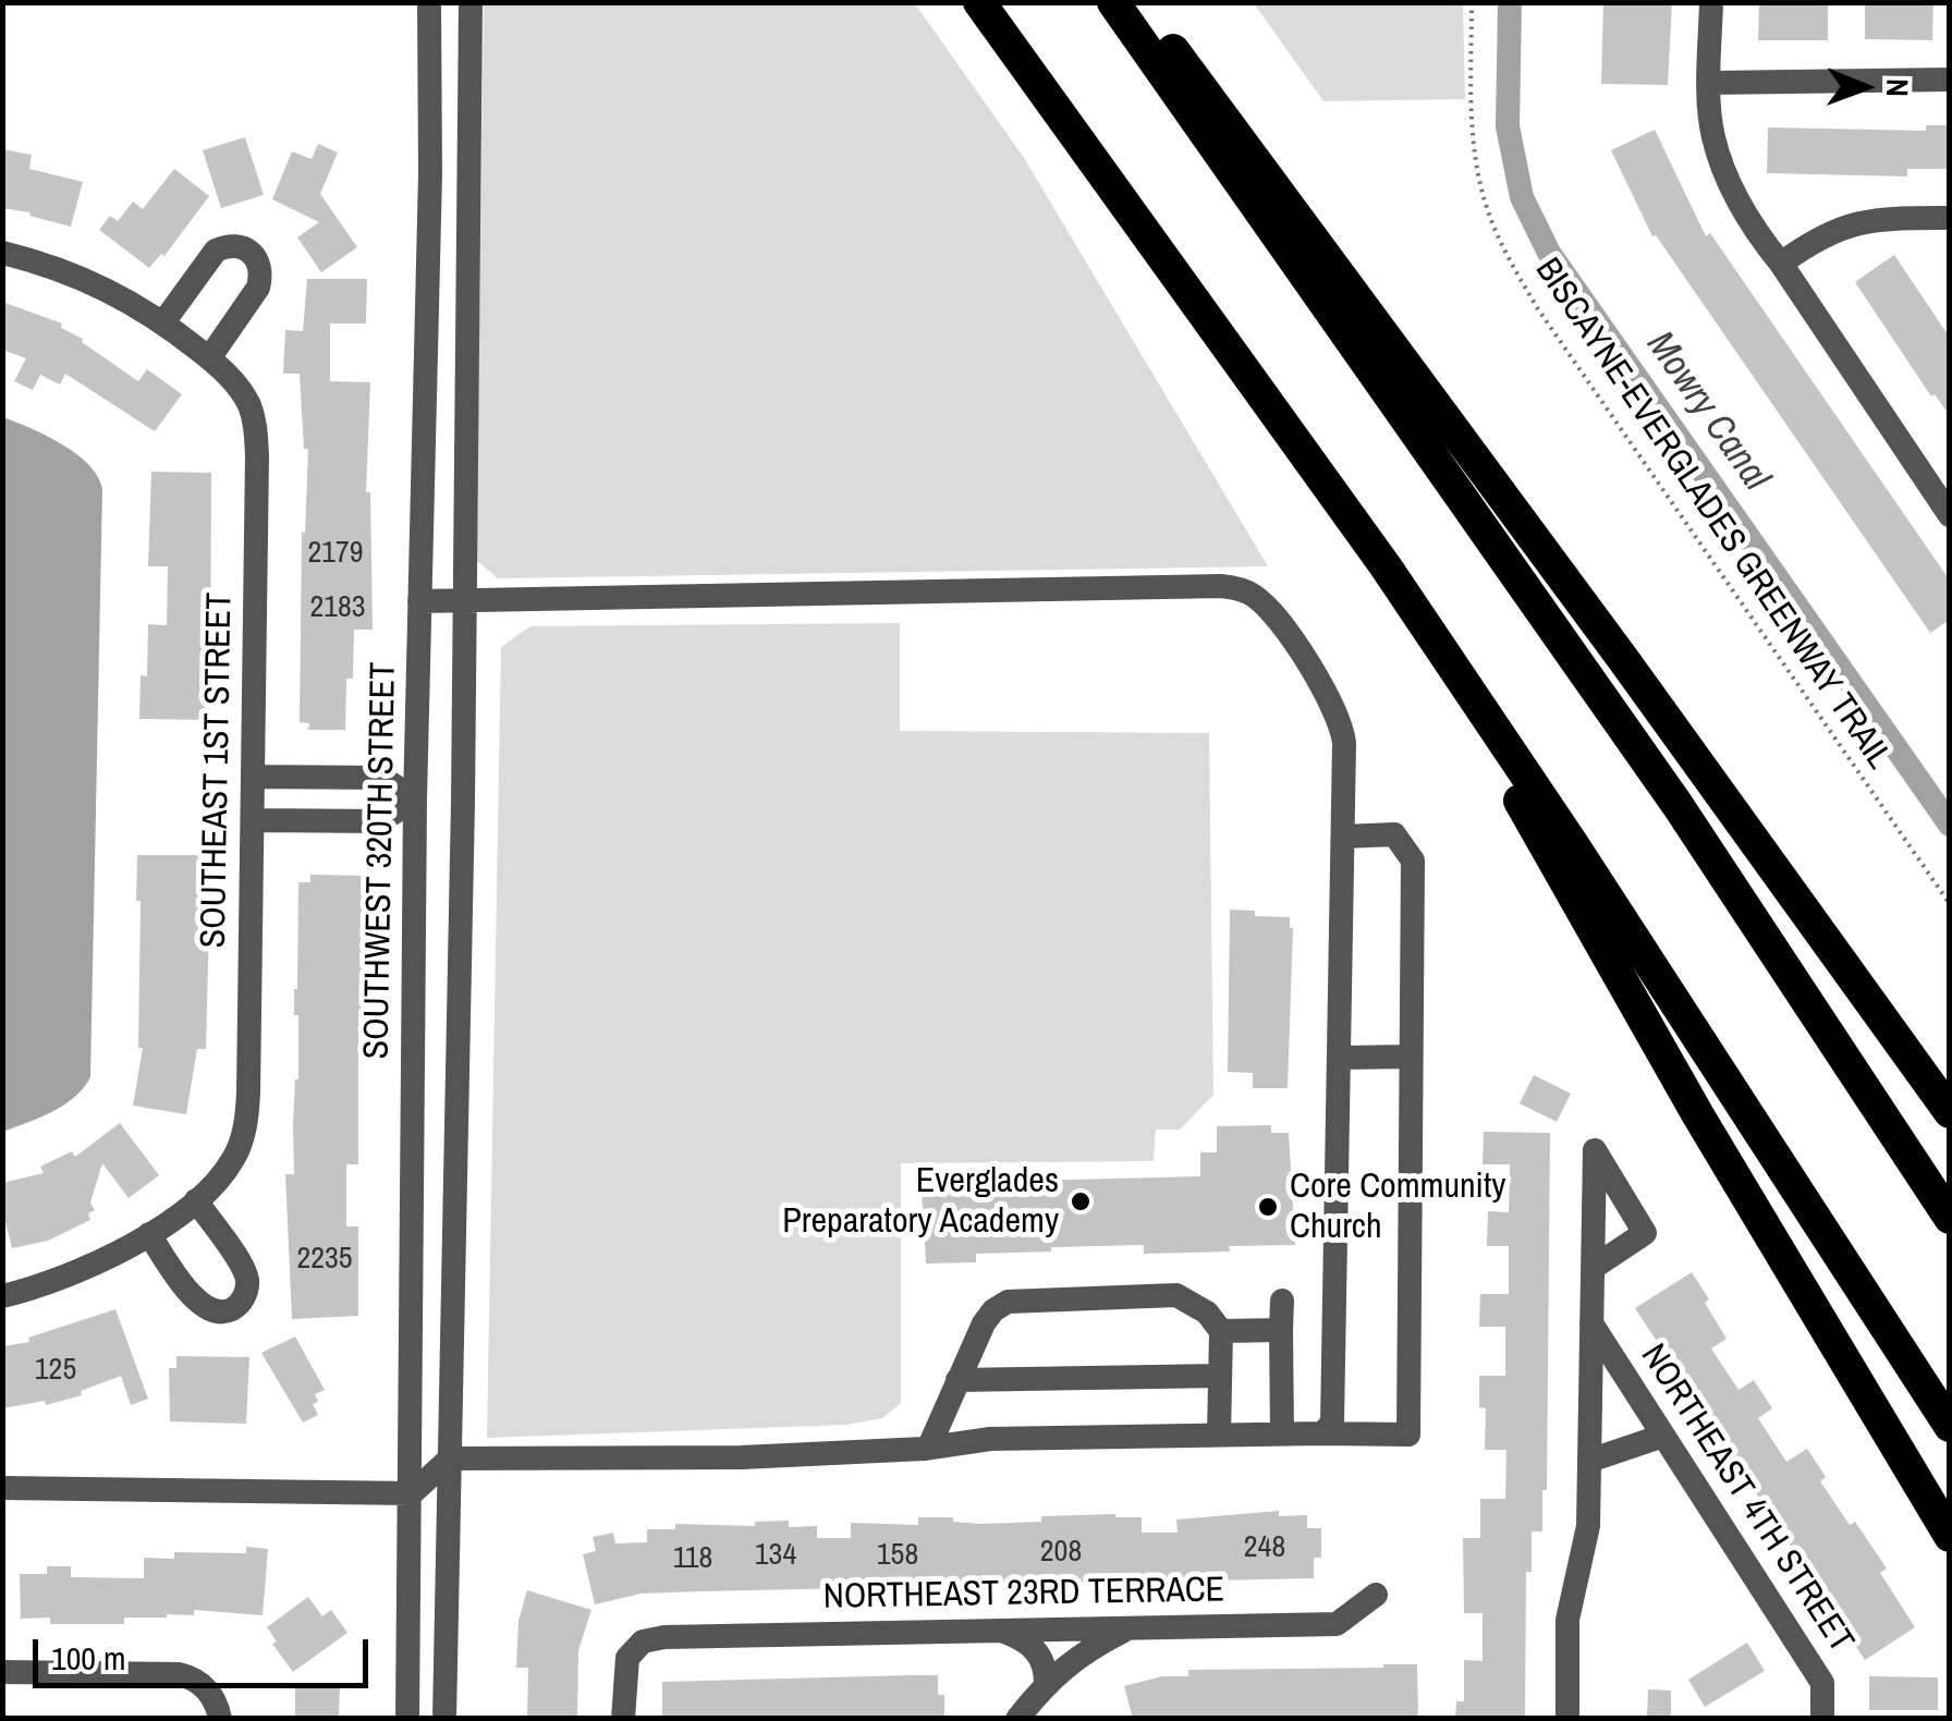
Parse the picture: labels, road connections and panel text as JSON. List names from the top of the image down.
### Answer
{
  "streets": {
    "street": [
      "SOUTHEAST 1ST STREET",
      "SOUTHWEST 320TH STREET",
      "NORTHEAST 4TH STREET",
      "NORTHEAST 23RD TERRACE"
    ],
    "path": ["BISCAYNE-EVERGLADES GREENWAY TRAIL"]
  },
  "water": ["Mowry Canal"],
  "places": ["Everglades Preparatory Academy", "Core Community Church"],
  "house_numbers": [
    "2179",
    "2183",
    "2235",
    "125",
    "248",
    "208",
    "134",
    "158",
    "118"
  ],
  "scale_bar": "100 m",
  "north": "right"
}
